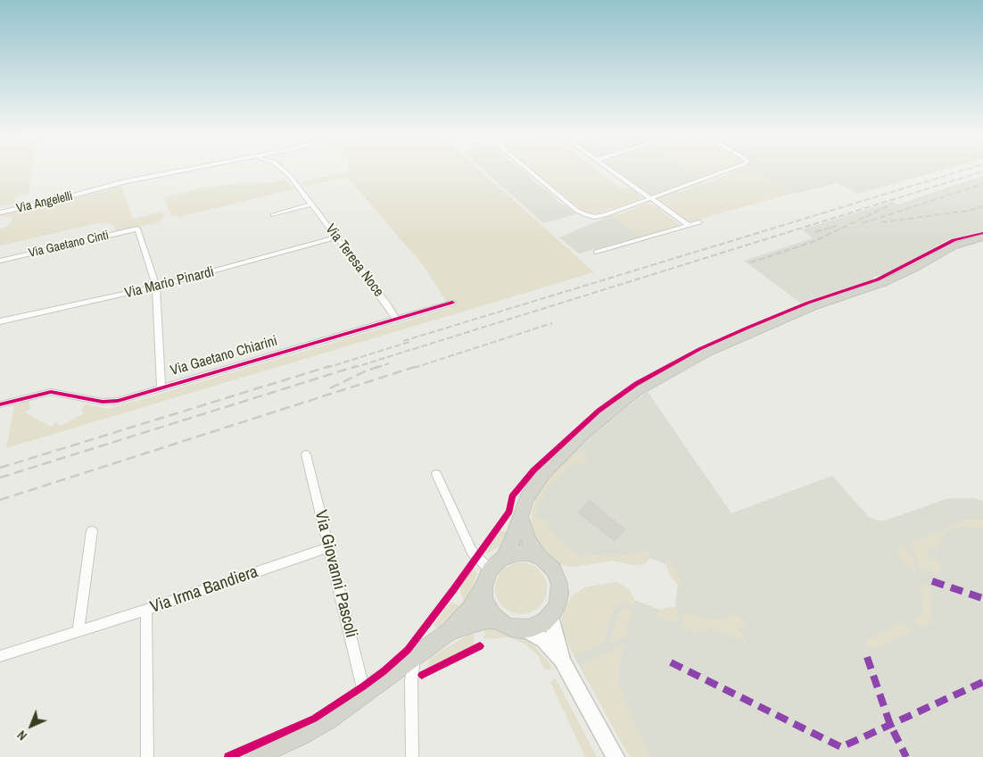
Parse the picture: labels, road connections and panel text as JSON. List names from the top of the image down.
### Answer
{
  "streets": {
    "street": [
      "Via Angelelli",
      "Via Gaetano Cinti",
      "Via Teresa Noce",
      "Via Mario Pinardi",
      "Via Gaetano Chiarini",
      "Via Giovanni Pascoli",
      "Via Irma Bandiera"
    ]
  },
  "crossings": [
    ["Via Gaetano Cinti", "Via Mario Pinardi"],
    ["Via Teresa Noce", "Via Mario Pinardi"],
    ["Via Teresa Noce", "Via Gaetano Chiarini"],
    ["Via Giovanni Pascoli", "Via Irma Bandiera"]
  ],
  "north": "bottom left"
}
